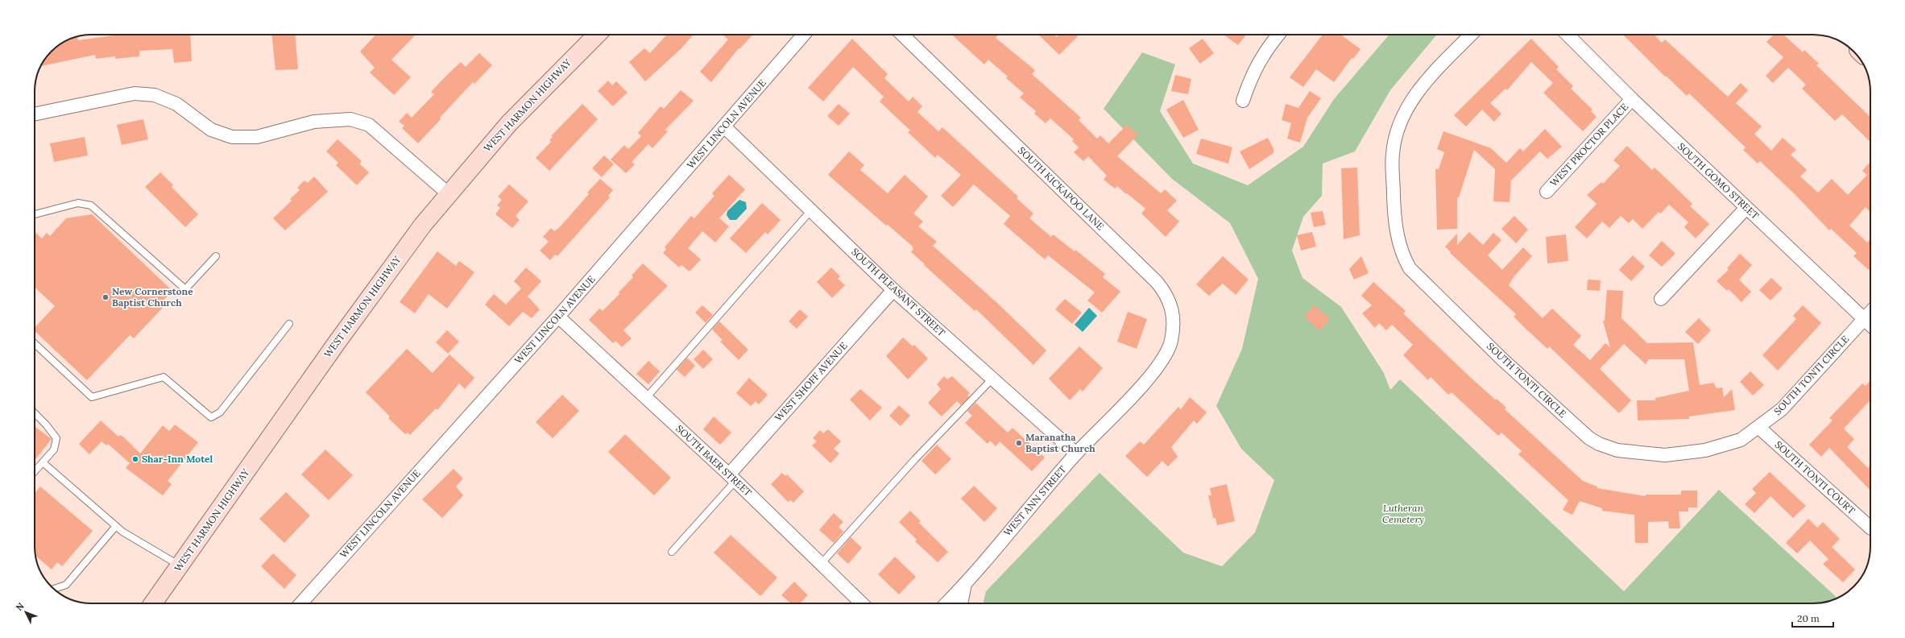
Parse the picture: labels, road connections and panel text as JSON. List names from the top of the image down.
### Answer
{
  "streets": {
    "main road": ["WEST HARMON HIGHWAY"],
    "street": [
      "WEST LINCOLN AVENUE",
      "WEST PROCTOR PLACE",
      "SOUTH GOMO STREET",
      "SOUTH KICKAPOO LANE",
      "SOUTH PLEASANT STREET",
      "SOUTH TONTI CIRCLE",
      "WEST SHOFF AVENUE",
      "SOUTH BAER STREET",
      "SOUTH TONTI COURT",
      "WEST ANN STREET"
    ]
  },
  "crossings": [
    ["WEST LINCOLN AVENUE", "SOUTH PLEASANT STREET"],
    ["WEST LINCOLN AVENUE", "SOUTH BAER STREET"],
    ["WEST PROCTOR PLACE", "SOUTH GOMO STREET"],
    ["SOUTH GOMO STREET", "SOUTH TONTI CIRCLE"],
    ["SOUTH KICKAPOO LANE", "WEST ANN STREET"],
    ["SOUTH PLEASANT STREET", "WEST SHOFF AVENUE"],
    ["SOUTH PLEASANT STREET", "WEST ANN STREET"],
    ["SOUTH TONTI CIRCLE", "SOUTH TONTI COURT"],
    ["WEST SHOFF AVENUE", "SOUTH BAER STREET"]
  ],
  "parks": ["Lutheran Cemetery"],
  "places": ["New Cornerstone Baptist Church", "Maranatha Baptist Church", "Shar-Inn Motel"],
  "scale_bar": "20 m",
  "north": "top left"
}
